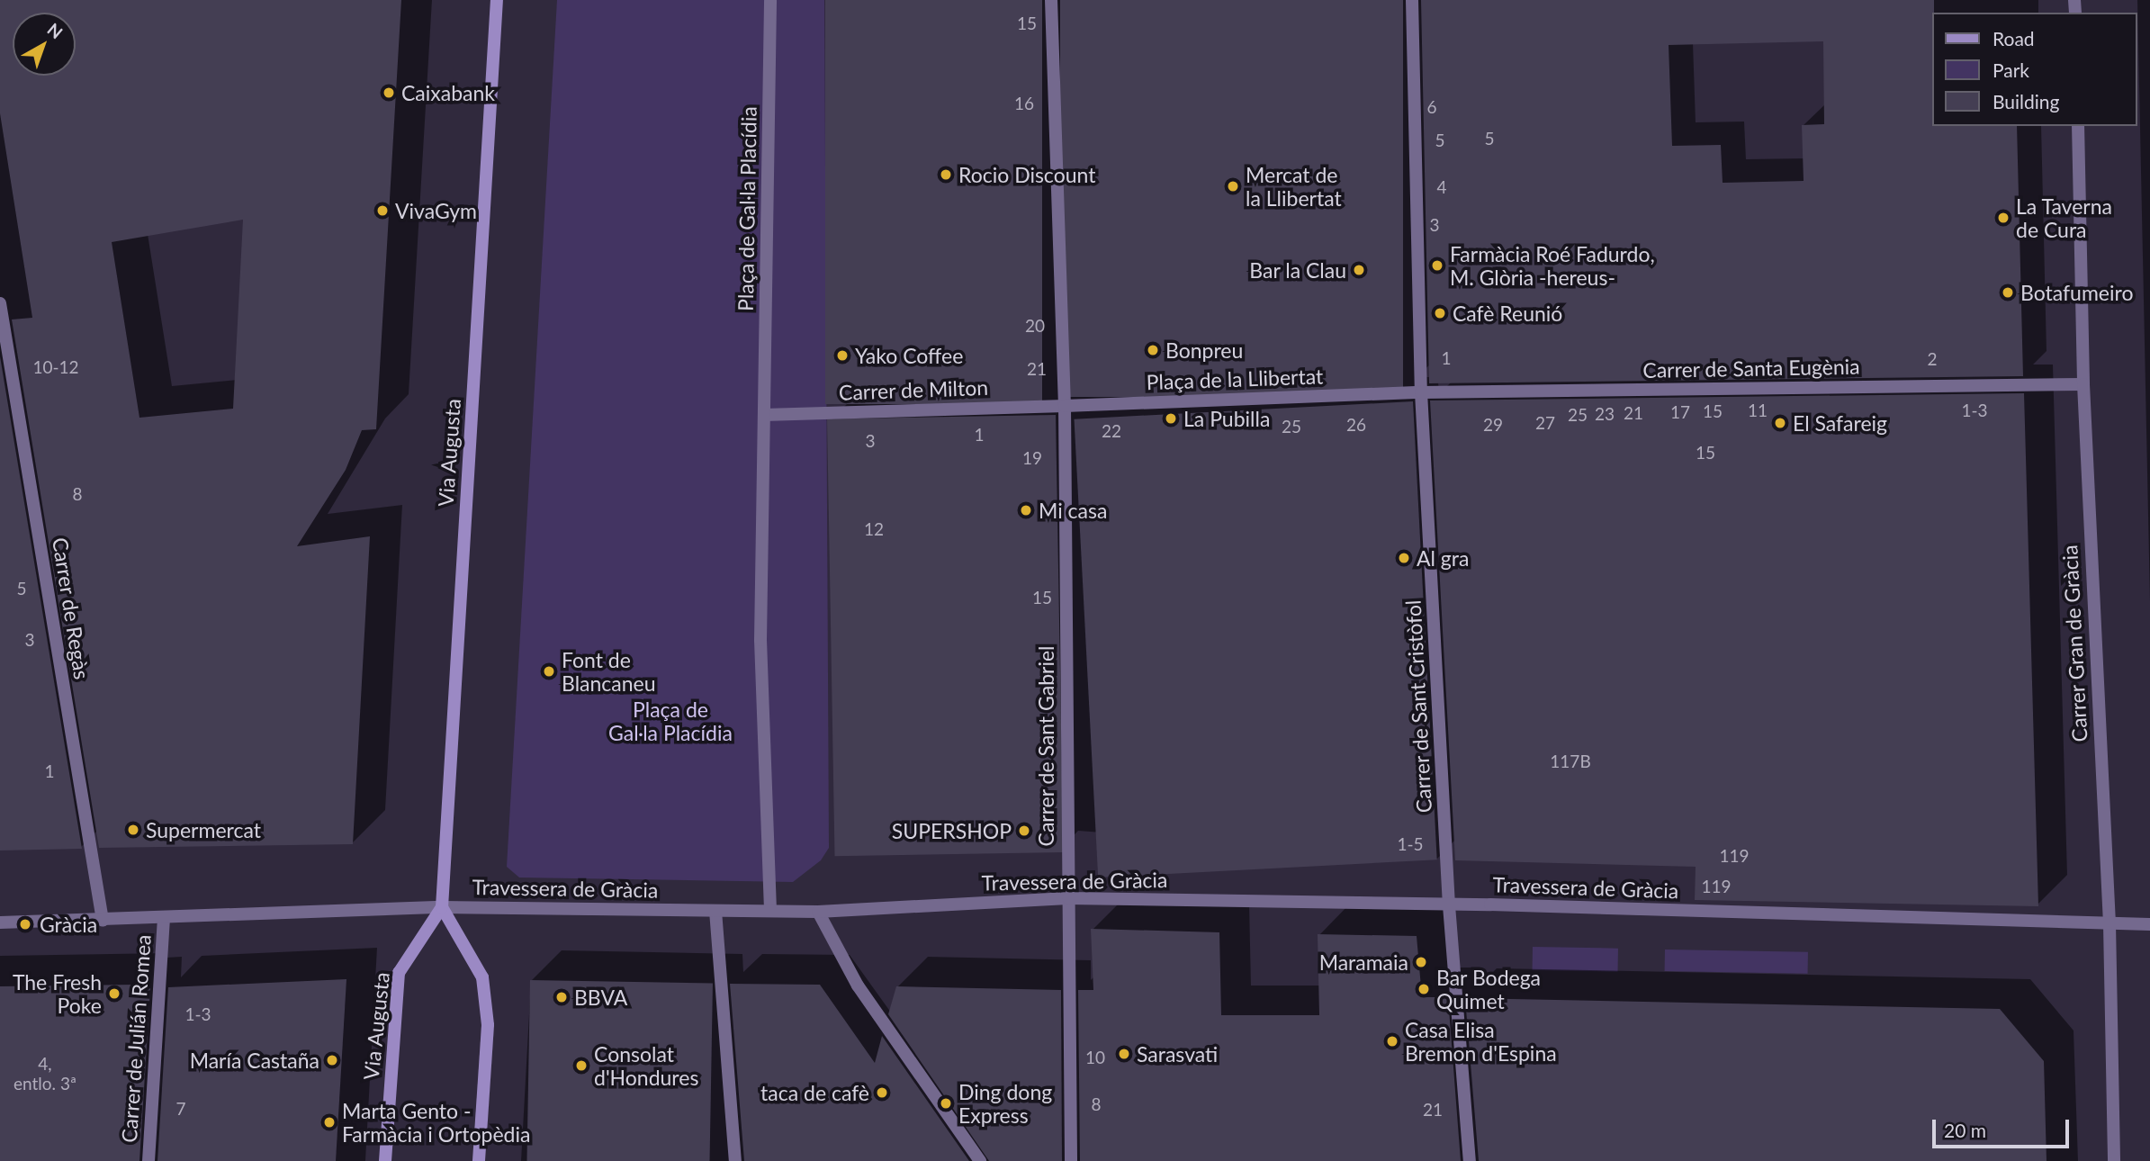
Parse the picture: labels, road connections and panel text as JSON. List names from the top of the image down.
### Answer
{
  "streets": {
    "main road": ["Via Augusta"],
    "street": [
      "Plaça de Gal·la Placídia",
      "Carrer de Santa Eugènia",
      "Plaça de la Llibertat",
      "Carrer de Milton",
      "Carrer de Regàs",
      "Carrer Gran de Gràcia",
      "Carrer de Sant Cristòfol",
      "Carrer de Sant Gabriel",
      "Travessera de Gràcia",
      "Carrer de Julián Romea"
    ]
  },
  "crossings": [
    ["Plaça de Gal·la Placídia", "Carrer de Milton"],
    ["Plaça de Gal·la Placídia", "Travessera de Gràcia"],
    ["Carrer de Santa Eugènia", "Plaça de la Llibertat"],
    ["Carrer de Santa Eugènia", "Carrer Gran de Gràcia"],
    ["Carrer de Santa Eugènia", "Carrer de Sant Cristòfol"],
    ["Plaça de la Llibertat", "Carrer de Milton"],
    ["Plaça de la Llibertat", "Carrer de Sant Cristòfol"],
    ["Plaça de la Llibertat", "Carrer de Sant Gabriel"],
    ["Carrer de Milton", "Carrer de Sant Gabriel"],
    ["Via Augusta", "Travessera de Gràcia"],
    ["Carrer de Regàs", "Travessera de Gràcia"],
    ["Carrer Gran de Gràcia", "Travessera de Gràcia"],
    ["Carrer de Sant Cristòfol", "Travessera de Gràcia"],
    ["Carrer de Sant Gabriel", "Travessera de Gràcia"],
    ["Travessera de Gràcia", "Carrer de Julián Romea"]
  ],
  "parks": ["Plaça de Gal·la Placídia"],
  "places": [
    "Caixabank",
    "Rocio Discount",
    "Mercat de la Llibertat",
    "VivaGym",
    "La Taverna de Cura",
    "Farmàcia Roé Fadurdo, M. Glòria -hereus-",
    "Bar la Clau",
    "Botafumeiro",
    "Cafè Reunió",
    "Bonpreu",
    "Yako Coffee",
    "La Pubilla",
    "El Safareig",
    "Mi casa",
    "Al gra",
    "Font de Blancaneu",
    "Supermercat",
    "SUPERSHOP",
    "Gràcia",
    "Maramaia",
    "Bar Bodega Quimet",
    "The Fresh Poke",
    "BBVA",
    "Casa Elisa Bremon d'Espina",
    "Sarasvati",
    "María Castaña",
    "Consolat d'Hondures",
    "taca de cafè",
    "Ding dong Express",
    "Marta Gento - Farmàcia i Ortopèdia"
  ],
  "house_numbers": [
    "15",
    "16",
    "6",
    "5",
    "5",
    "4",
    "3",
    "20",
    "1",
    "2",
    "10-12",
    "21",
    "11",
    "1-3",
    "15",
    "17",
    "21",
    "23",
    "25",
    "27",
    "26",
    "29",
    "25",
    "22",
    "1",
    "3",
    "15",
    "19",
    "8",
    "12",
    "5",
    "15",
    "3",
    "117B",
    "1",
    "1-5",
    "119",
    "119",
    "1-3",
    "10",
    "4, entlo. 3ª",
    "8",
    "7",
    "21"
  ],
  "legend": ["Road", "Park", "Building"],
  "scale_bar": "20 m",
  "north": "top right"
}
